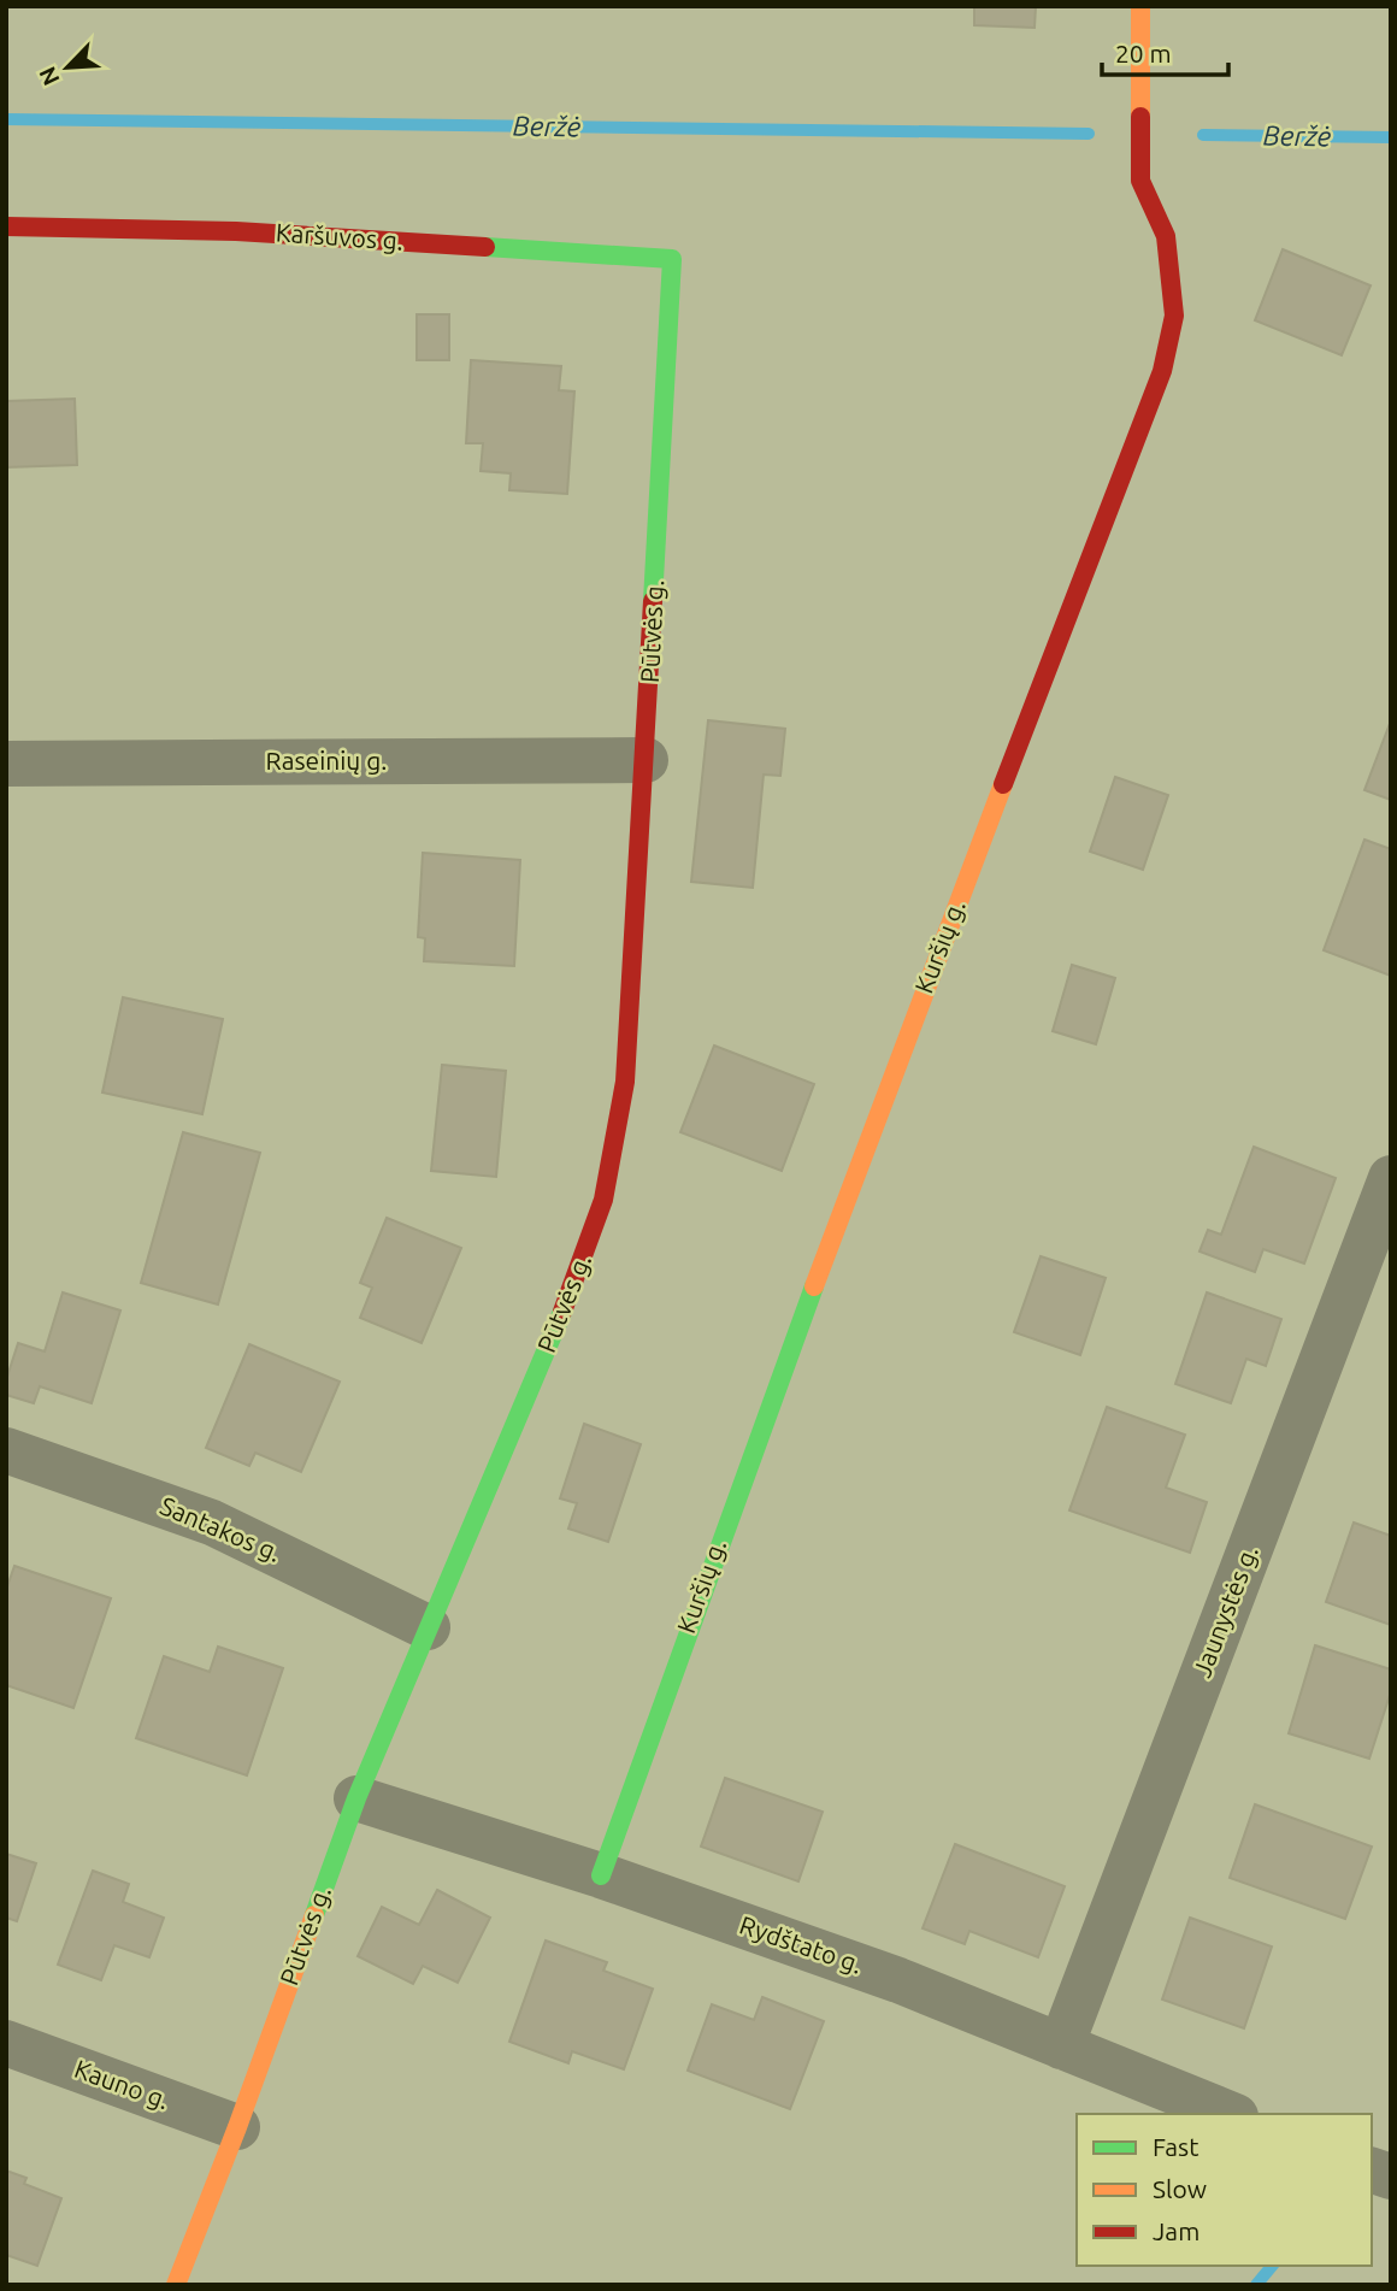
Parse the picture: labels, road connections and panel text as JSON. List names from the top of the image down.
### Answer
{
  "streets": {
    "street": [
      "Karšuvos g.",
      "Pūtvės g.",
      "Raseinių g.",
      "Kuršių g.",
      "Santakos g.",
      "Jaunystės g.",
      "Rydštato g.",
      "Kauno g."
    ]
  },
  "crossings": [
    ["Karšuvos g.", "Pūtvės g."],
    ["Pūtvės g.", "Raseinių g."],
    ["Pūtvės g.", "Santakos g."],
    ["Pūtvės g.", "Rydštato g."],
    ["Pūtvės g.", "Kauno g."],
    ["Kuršių g.", "Rydštato g."],
    ["Jaunystės g.", "Rydštato g."]
  ],
  "water": ["Beržė"],
  "legend": ["Fast", "Slow", "Jam"],
  "scale_bar": "20 m",
  "north": "bottom left"
}
